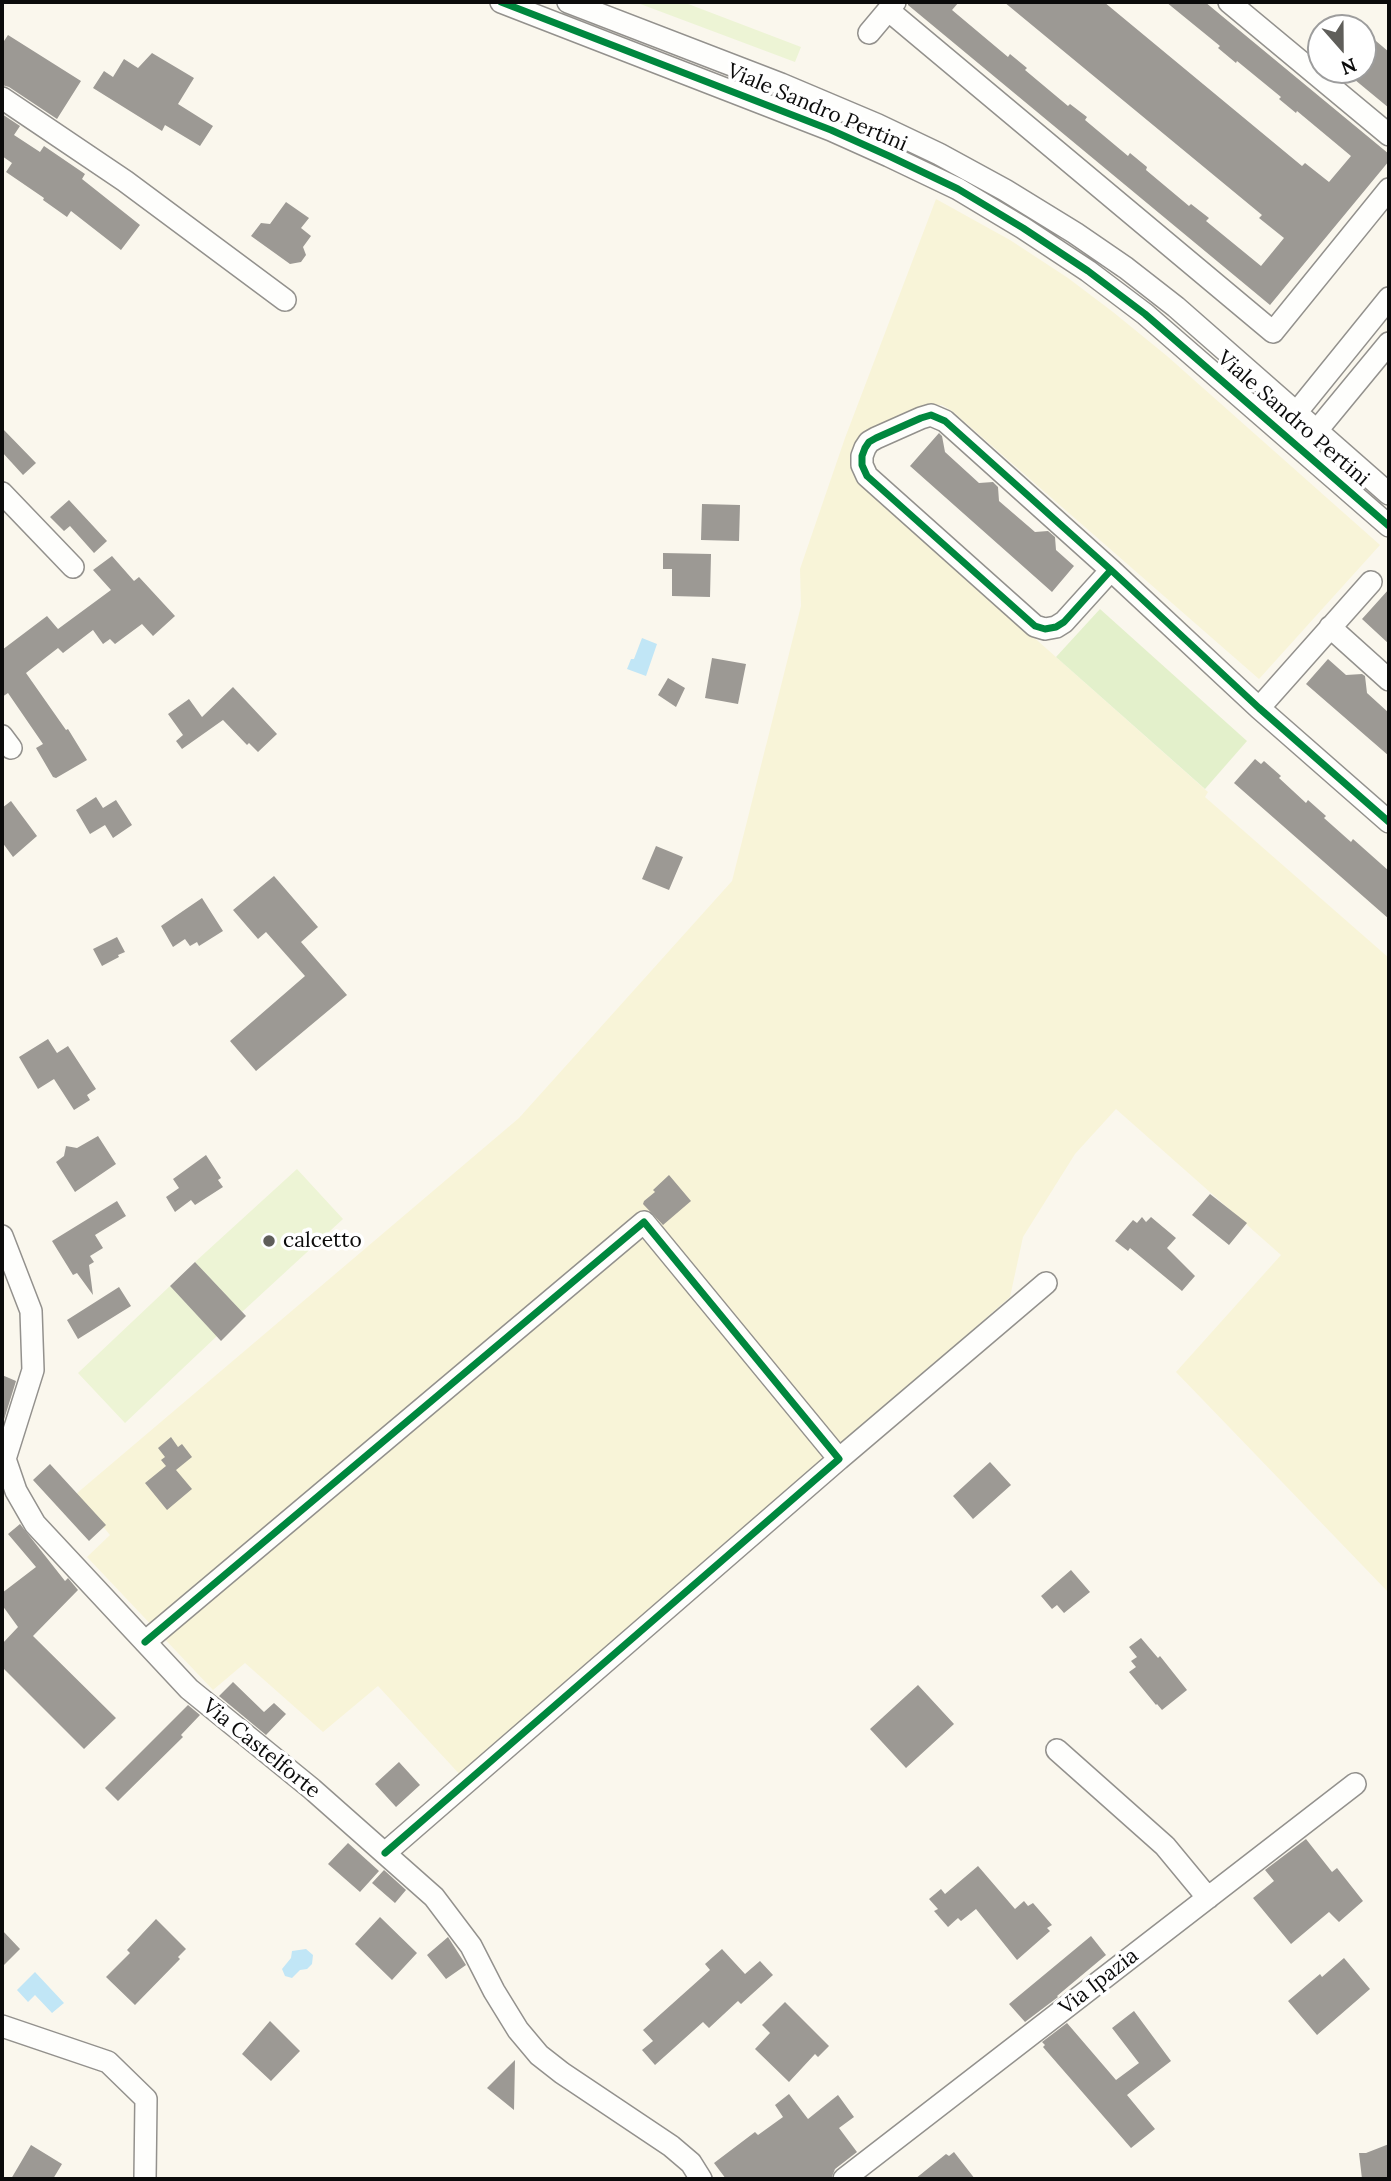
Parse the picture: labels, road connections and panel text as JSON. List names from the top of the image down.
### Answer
{
  "streets": {
    "street": ["Viale Sandro Pertini", "Via Castelforte", "Via Ipazia"]
  },
  "places": ["calcetto"],
  "north": "bottom"
}
